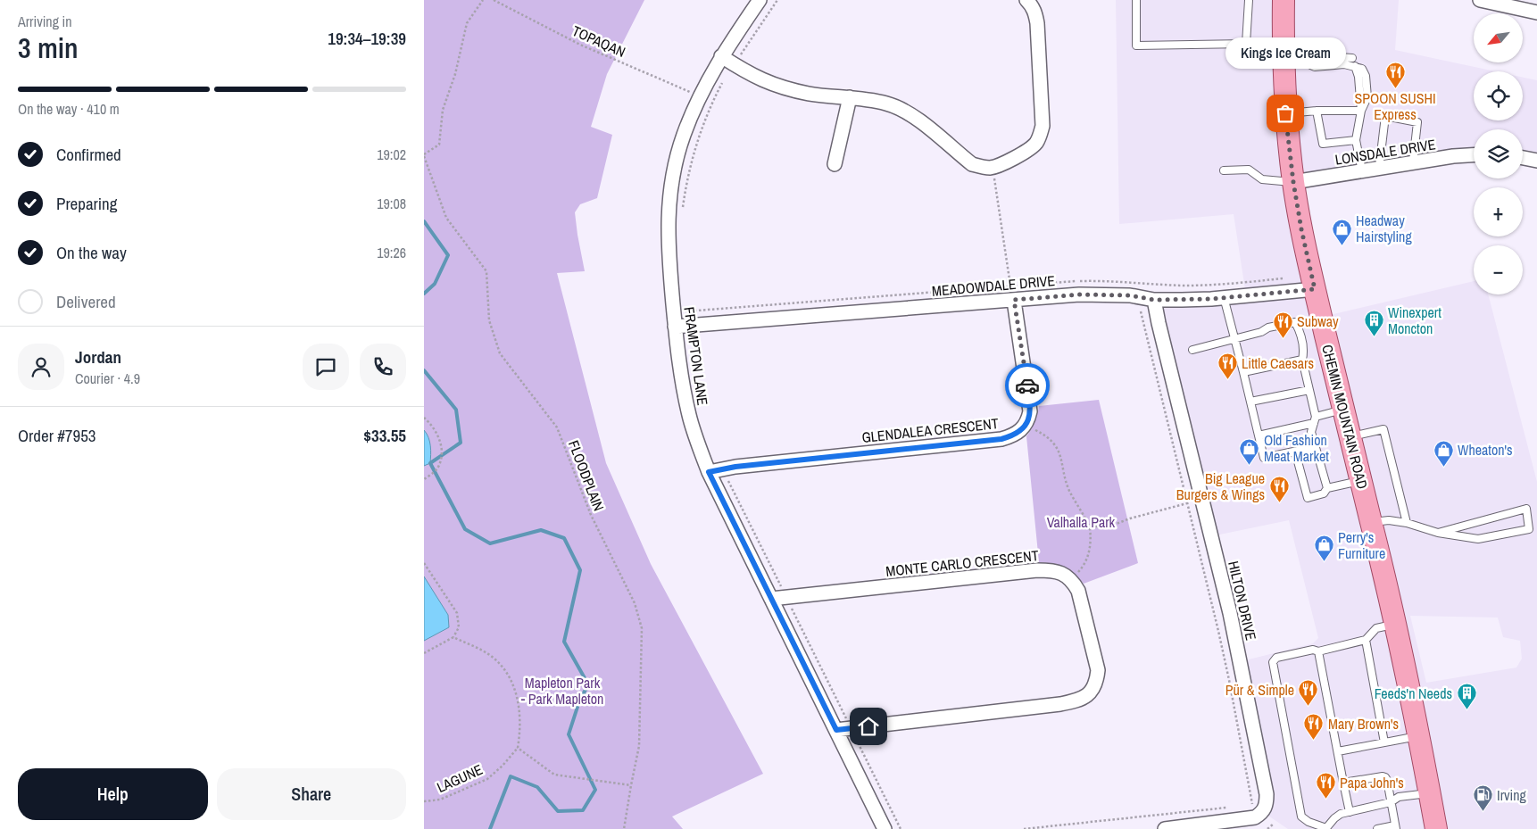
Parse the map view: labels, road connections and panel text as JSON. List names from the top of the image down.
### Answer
{
  "streets": {
    "main road": ["CHEMIN MOUNTAIN ROAD"],
    "street": [
      "LONSDALE DRIVE",
      "MEADOWDALE DRIVE",
      "FRAMPTON LANE",
      "GLENDALEA CRESCENT",
      "MONTE CARLO CRESCENT",
      "HILTON DRIVE"
    ],
    "path": ["TOPAQAN", "FLOODPLAIN", "LAGUNE"]
  },
  "crossings": [
    ["TOPAQAN", "FRAMPTON LANE"],
    ["LONSDALE DRIVE", "CHEMIN MOUNTAIN ROAD"],
    ["MEADOWDALE DRIVE", "FRAMPTON LANE"],
    ["MEADOWDALE DRIVE", "CHEMIN MOUNTAIN ROAD"],
    ["MEADOWDALE DRIVE", "HILTON DRIVE"],
    ["FRAMPTON LANE", "GLENDALEA CRESCENT"],
    ["FRAMPTON LANE", "MONTE CARLO CRESCENT"]
  ],
  "parks": ["Valhalla Park", "Mapleton Park - Park Mapleton"],
  "places": {
    "restaurant": [
      "SPOON SUSHI Express",
      "Subway",
      "Little Caesars",
      "Big League Burgers & Wings",
      "Pür & Simple",
      "Mary Brown's",
      "Papa John's"
    ],
    "other": ["Kings Ice Cream"],
    "shop": [
      "Headway Hairstyling",
      "Old Fashion Meat Market",
      "Wheaton's",
      "Perry's Furniture"
    ],
    "building": ["Winexpert Moncton", "Feeds'n Needs"],
    "fuel station": ["Irving"]
  },
  "north": "bottom left",
  "page": {
    "heading": ["3 min", "Arriving in", "19:34–19:39"],
    "panel": [
      "Jordan",
      "Courier · 4.9",
      "Order #7953",
      "$33.55"
    ],
    "map_buttons": ["+", "−"],
    "bubble": "Kings Ice Cream",
    "bar": "On the way · 410 m",
    "list": [
      ["Confirmed", "19:02"],
      ["Preparing", "19:08"],
      ["On the way", "19:26"],
      "Delivered"
    ],
    "buttons": ["Help", "Share"]
  }
}
